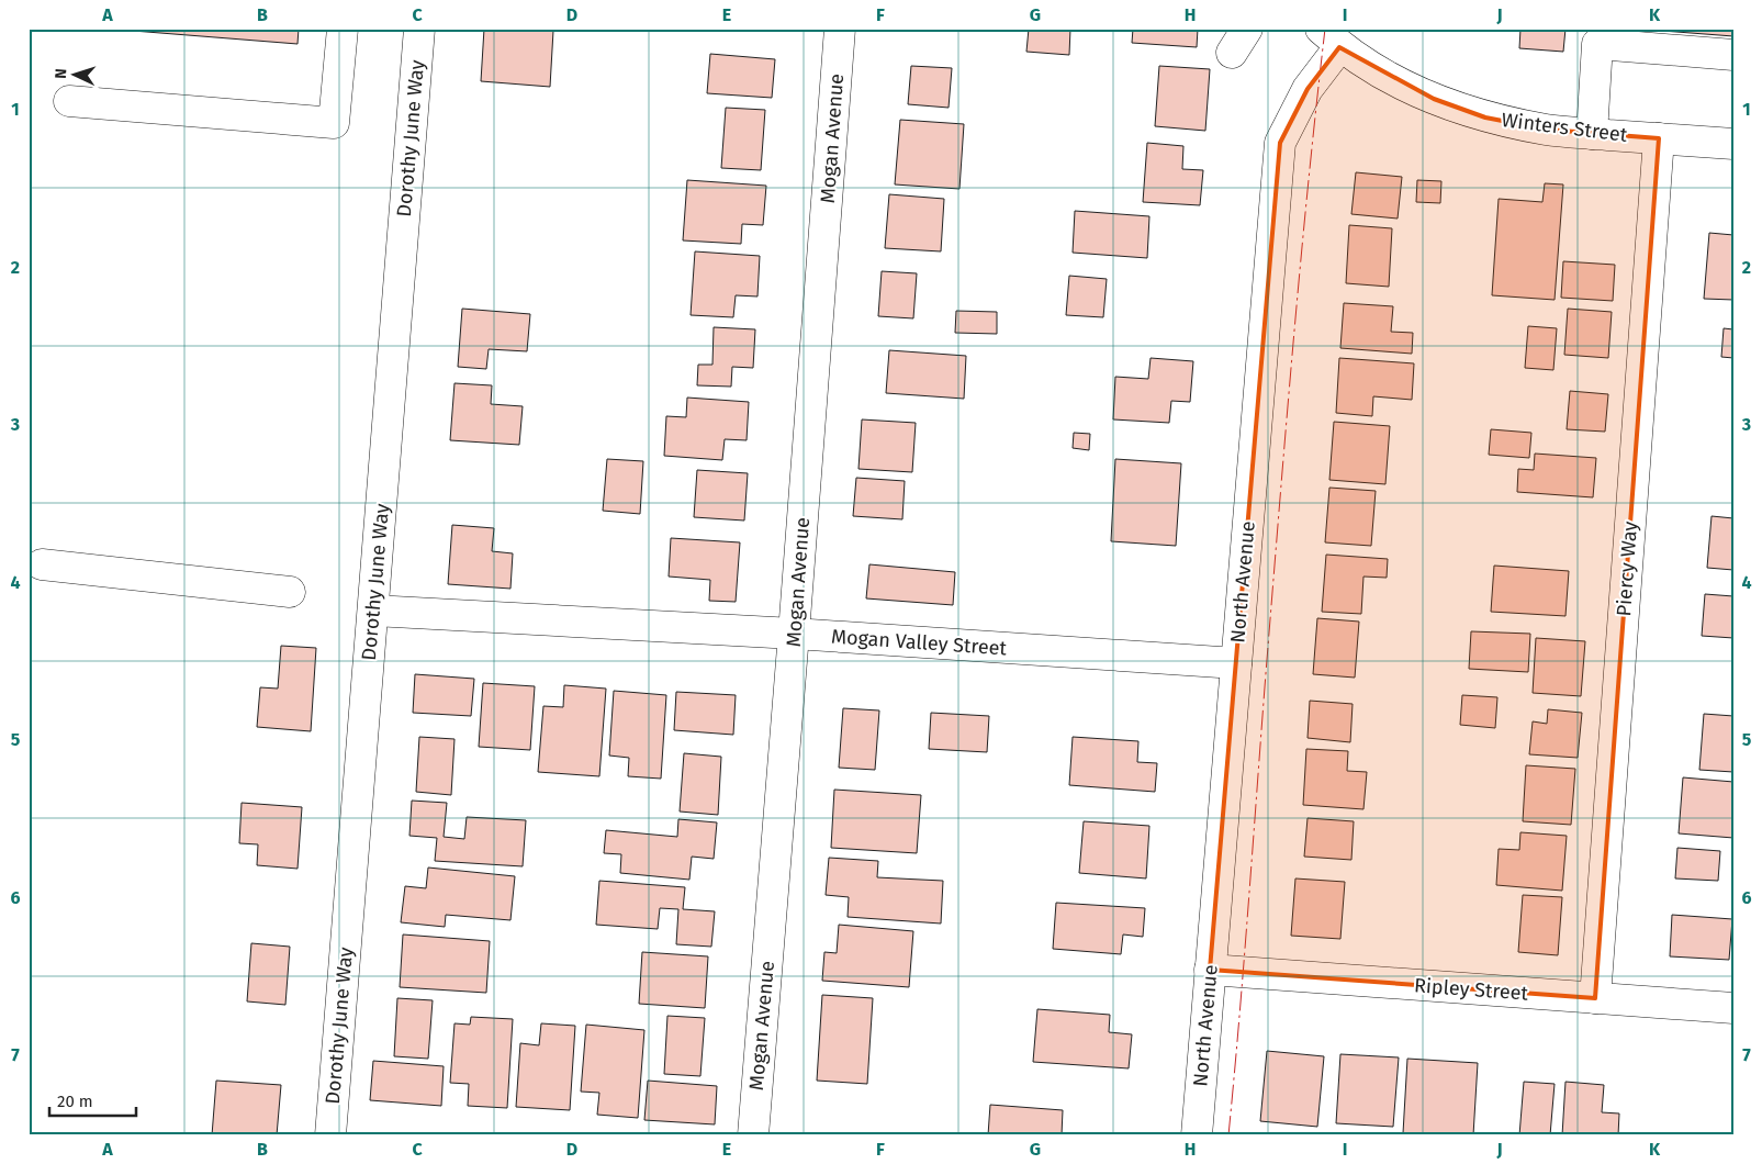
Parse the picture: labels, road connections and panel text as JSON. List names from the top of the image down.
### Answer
{
  "streets": {
    "street": [
      "Winters Street",
      "Dorothy June Way",
      "Mogan Avenue",
      "Piercy Way",
      "North Avenue",
      "Mogan Valley Street",
      "Ripley Street"
    ]
  },
  "crossings": [
    ["Winters Street", "Piercy Way"],
    ["Winters Street", "North Avenue"],
    ["Dorothy June Way", "Mogan Valley Street"],
    ["Mogan Avenue", "Mogan Valley Street"],
    ["Piercy Way", "Ripley Street"],
    ["North Avenue", "Mogan Valley Street"],
    ["North Avenue", "Ripley Street"]
  ],
  "scale_bar": "20 m",
  "north": "left",
  "grid": {
    "columns": [
      "A",
      "B",
      "C",
      "D",
      "E",
      "F",
      "G",
      "H",
      "I",
      "J",
      "K"
    ],
    "rows": [
      "1",
      "2",
      "3",
      "4",
      "5",
      "6",
      "7"
    ]
  }
}
